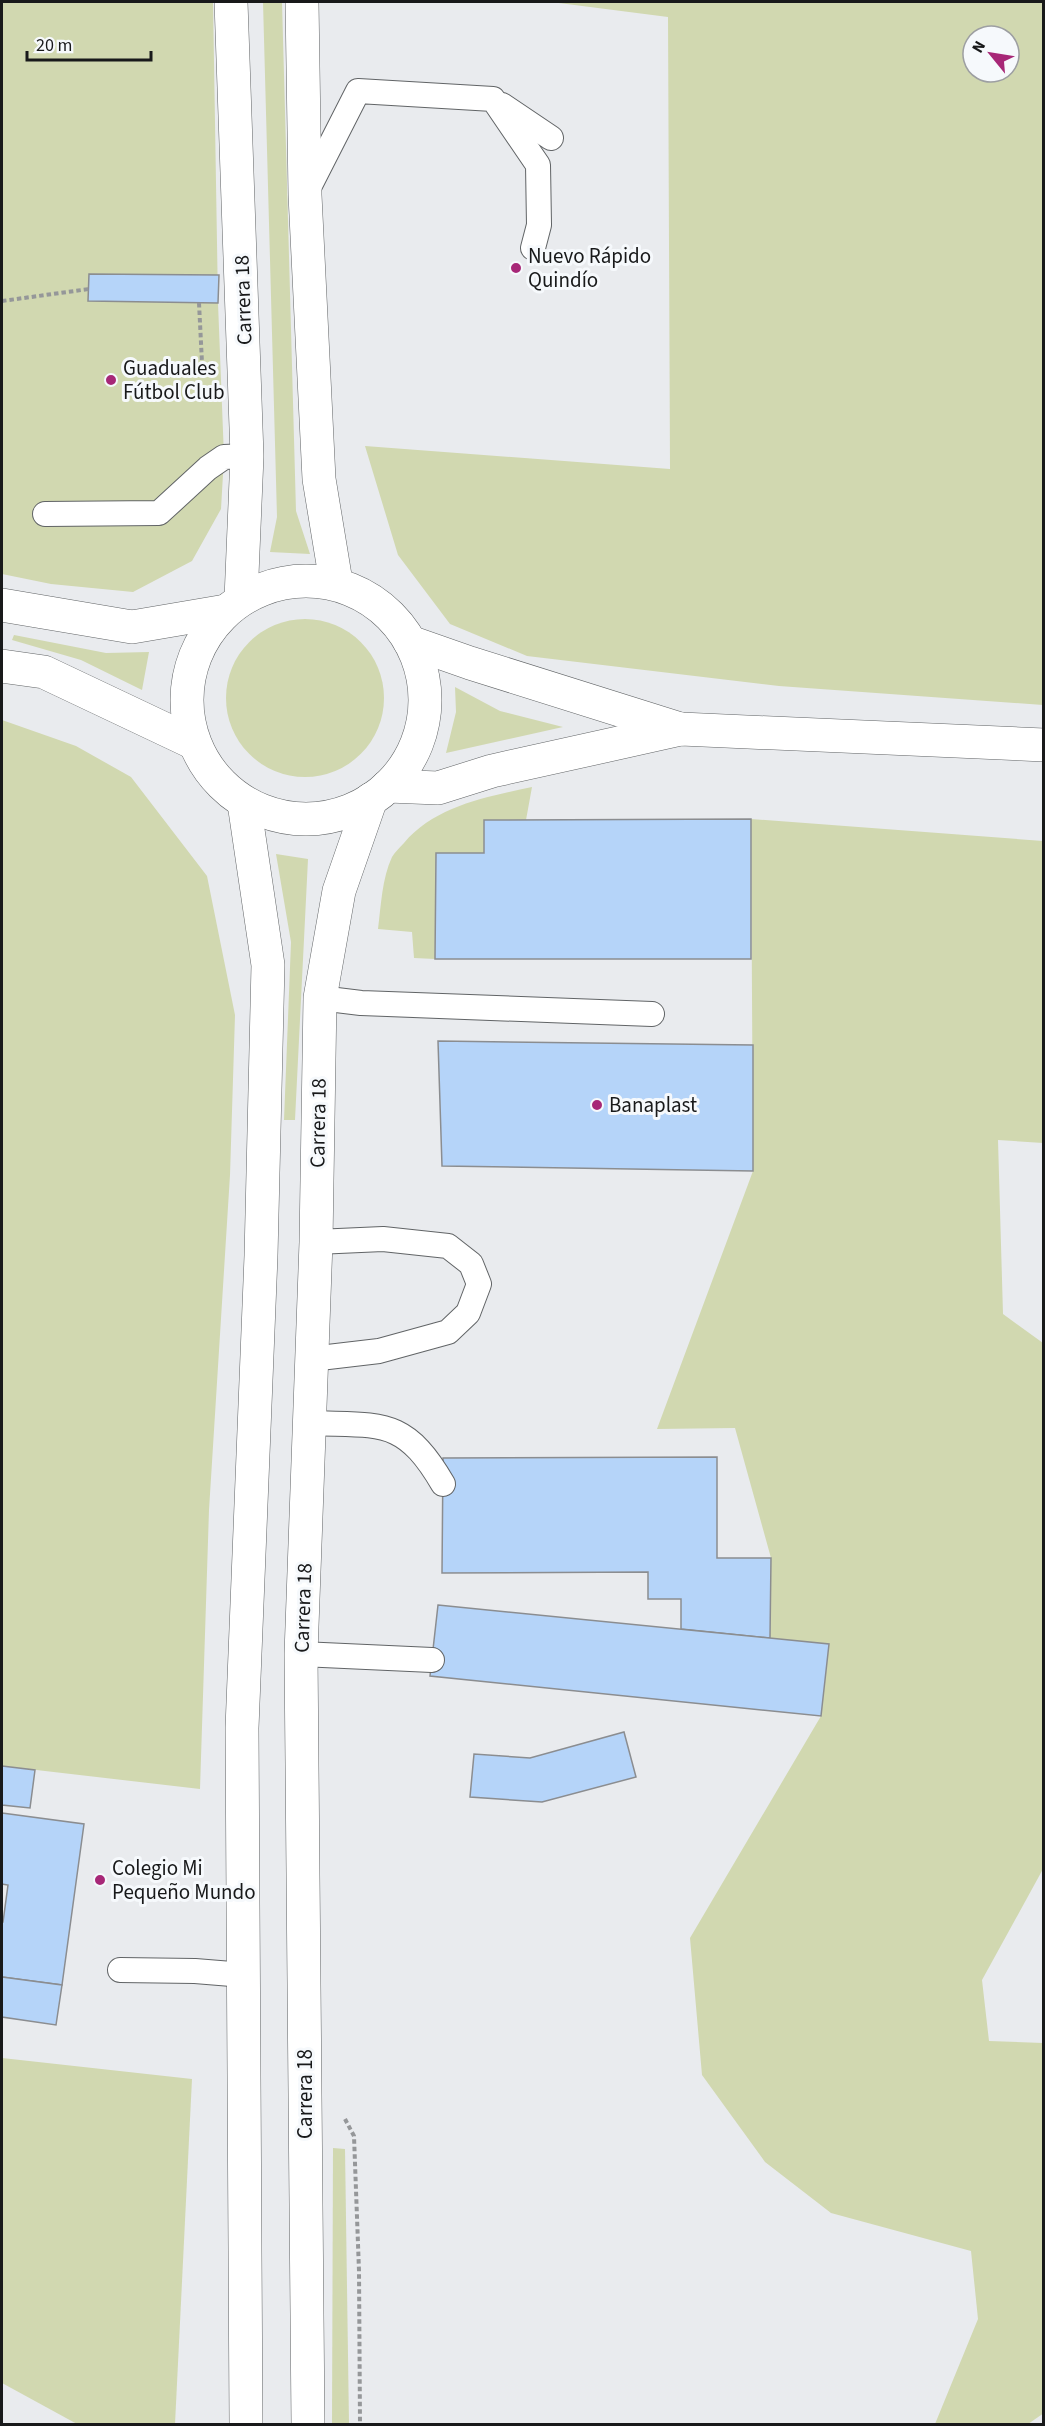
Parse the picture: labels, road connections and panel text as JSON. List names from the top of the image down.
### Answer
{
  "streets": {
    "main road": ["Carrera 18"]
  },
  "places": [
    "Nuevo Rápido Quindío",
    "Guaduales Fútbol Club",
    "Banaplast",
    "Colegio Mi Pequeño Mundo"
  ],
  "scale_bar": "20 m",
  "north": "top left"
}
